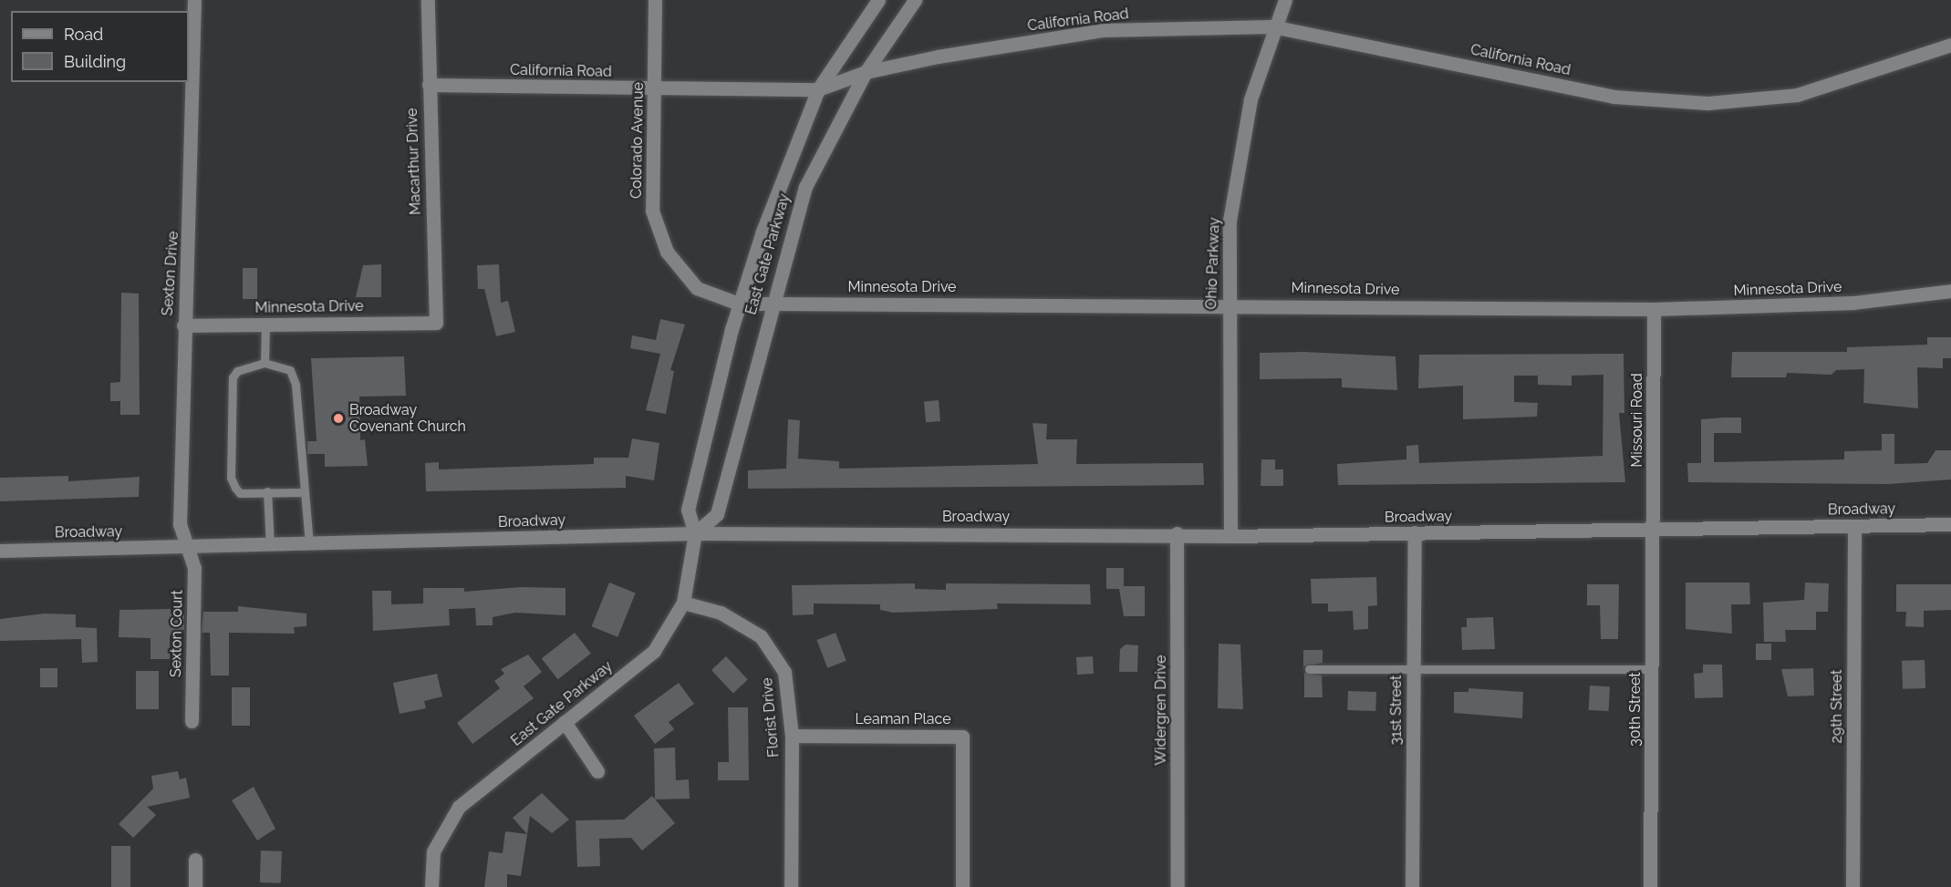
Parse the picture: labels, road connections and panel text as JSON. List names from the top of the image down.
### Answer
{
  "streets": {
    "street": [
      "California Road",
      "Colorado Avenue",
      "Macarthur Drive",
      "East Gate Parkway",
      "Ohio Parkway",
      "Sexton Drive",
      "Minnesota Drive",
      "Missouri Road",
      "Broadway",
      "Sexton Court",
      "29th Street",
      "30th Street",
      "Widergren Drive",
      "31st Street",
      "Florist Drive",
      "Leaman Place"
    ]
  },
  "crossings": [
    ["California Road", "Colorado Avenue"],
    ["California Road", "Macarthur Drive"],
    ["California Road", "East Gate Parkway"],
    ["California Road", "Ohio Parkway"],
    ["Colorado Avenue", "East Gate Parkway"],
    ["Colorado Avenue", "Minnesota Drive"],
    ["Macarthur Drive", "Minnesota Drive"],
    ["East Gate Parkway", "Minnesota Drive"],
    ["East Gate Parkway", "Broadway"],
    ["East Gate Parkway", "Florist Drive"],
    ["Ohio Parkway", "Minnesota Drive"],
    ["Ohio Parkway", "Broadway"],
    ["Sexton Drive", "Minnesota Drive"],
    ["Sexton Drive", "Broadway"],
    ["Sexton Drive", "Sexton Court"],
    ["Minnesota Drive", "Missouri Road"],
    ["Missouri Road", "Broadway"],
    ["Missouri Road", "30th Street"],
    ["Broadway", "Sexton Court"],
    ["Broadway", "29th Street"],
    ["Broadway", "30th Street"],
    ["Broadway", "Widergren Drive"],
    ["Broadway", "31st Street"],
    ["Florist Drive", "Leaman Place"]
  ],
  "places": ["Broadway Covenant Church"],
  "legend": ["Road", "Building"]
}
